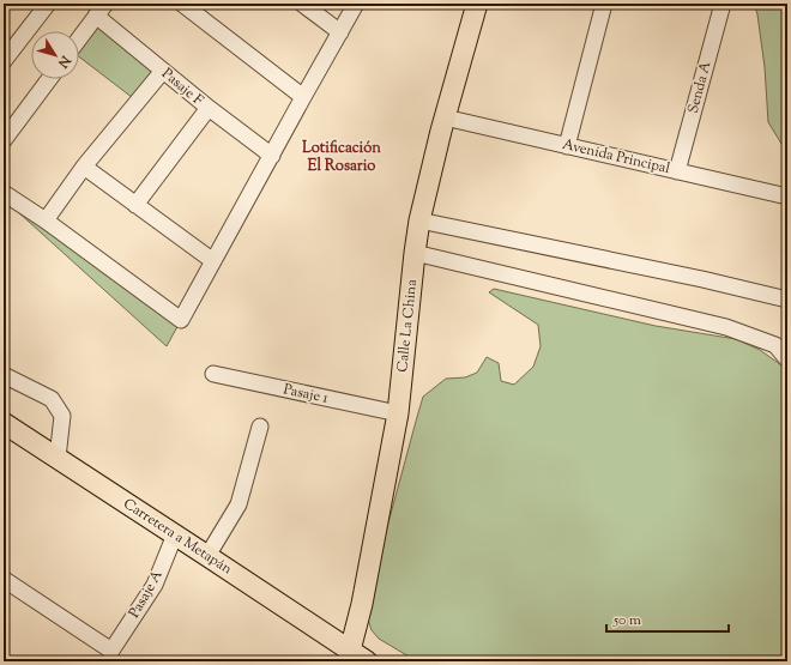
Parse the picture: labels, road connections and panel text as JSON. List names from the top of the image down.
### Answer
{
  "streets": {
    "main road": ["Calle La China", "Carretera a Metapán"],
    "street": [
      "Pasaje F",
      "Senda A",
      "Avenida Principal",
      "Pasaje 1",
      "Pasaje A"
    ]
  },
  "crossings": [
    ["Senda A", "Avenida Principal"],
    ["Avenida Principal", "Calle La China"],
    ["Calle La China", "Pasaje 1"],
    ["Calle La China", "Carretera a Metapán"],
    ["Carretera a Metapán", "Pasaje A"]
  ],
  "districts": ["Lotificación El Rosario"],
  "scale_bar": "50 m",
  "north": "bottom right"
}
